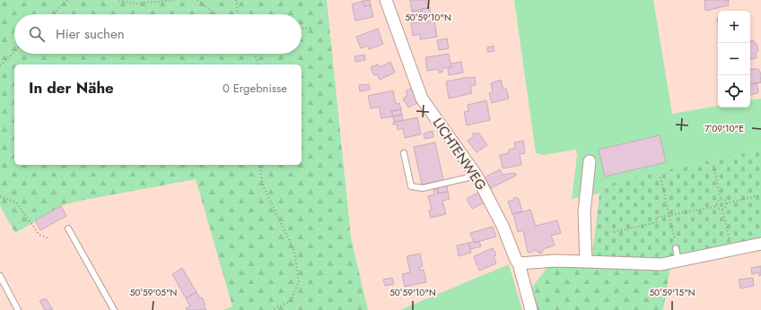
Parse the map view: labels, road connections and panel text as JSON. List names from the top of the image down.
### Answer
{
  "streets": {
    "street": ["LICHTENWEG"]
  },
  "page": {
    "map_buttons": ["+", "−"],
    "search": "Hier suchen",
    "heading": ["In der Nähe", "0 Ergebnisse"]
  },
  "coordinates": [
    "50°59'10\"N",
    "7°09'10\"E",
    "50°59'05\"N",
    "50°59'15\"N"
  ]
}
